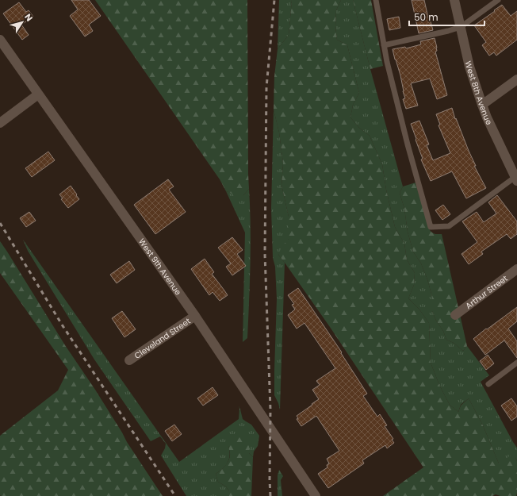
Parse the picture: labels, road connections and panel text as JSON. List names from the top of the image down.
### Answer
{
  "streets": {
    "street": [
      "West 8th Avenue",
      "West 9th Avenue",
      "Arthur Street",
      "Cleveland Street"
    ]
  },
  "crossings": [
    ["West 9th Avenue", "Cleveland Street"]
  ],
  "scale_bar": "50 m",
  "north": "top right"
}
